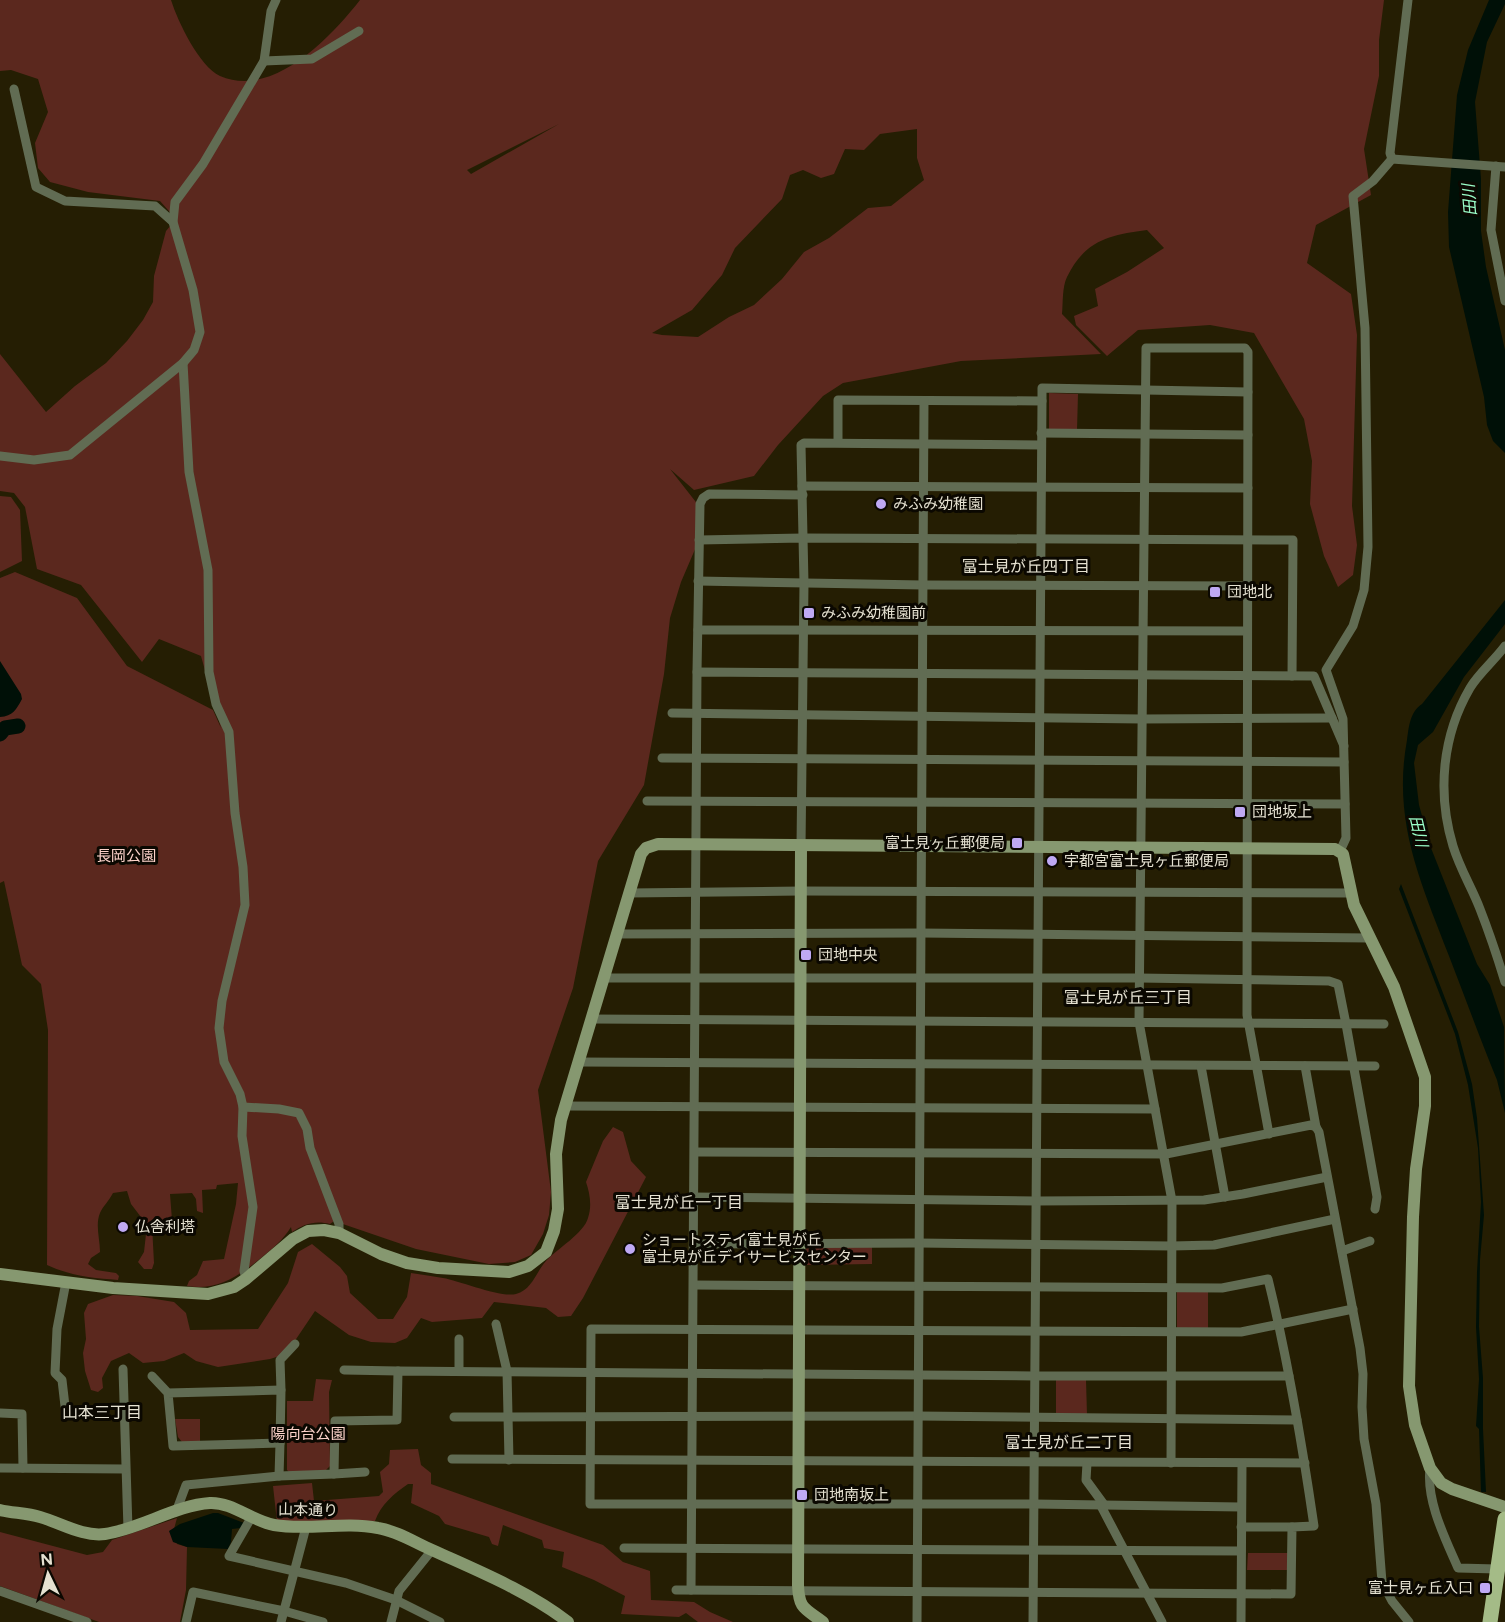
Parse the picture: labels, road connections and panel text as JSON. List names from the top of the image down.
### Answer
{
  "streets": {
    "street": ["山本通り"]
  },
  "districts": [
    "富士見が丘四丁目",
    "富士見が丘三丁目",
    "富士見が丘一丁目",
    "山本三丁目",
    "富士見が丘二丁目"
  ],
  "water": ["田川"],
  "parks": ["長岡公園", "陽向台公園"],
  "places": {
    "other": [
      "みふみ幼稚園",
      "宇都宮富士見ヶ丘郵便局",
      "仏舎利塔",
      "ショートステイ富士見が丘 富士見が丘デイサービスセンター"
    ],
    "transit": [
      "団地北",
      "みふみ幼稚園前",
      "団地坂上",
      "富士見ヶ丘郵便局",
      "団地中央",
      "団地南坂上",
      "富士見ヶ丘入口"
    ]
  },
  "north": "top"
}
